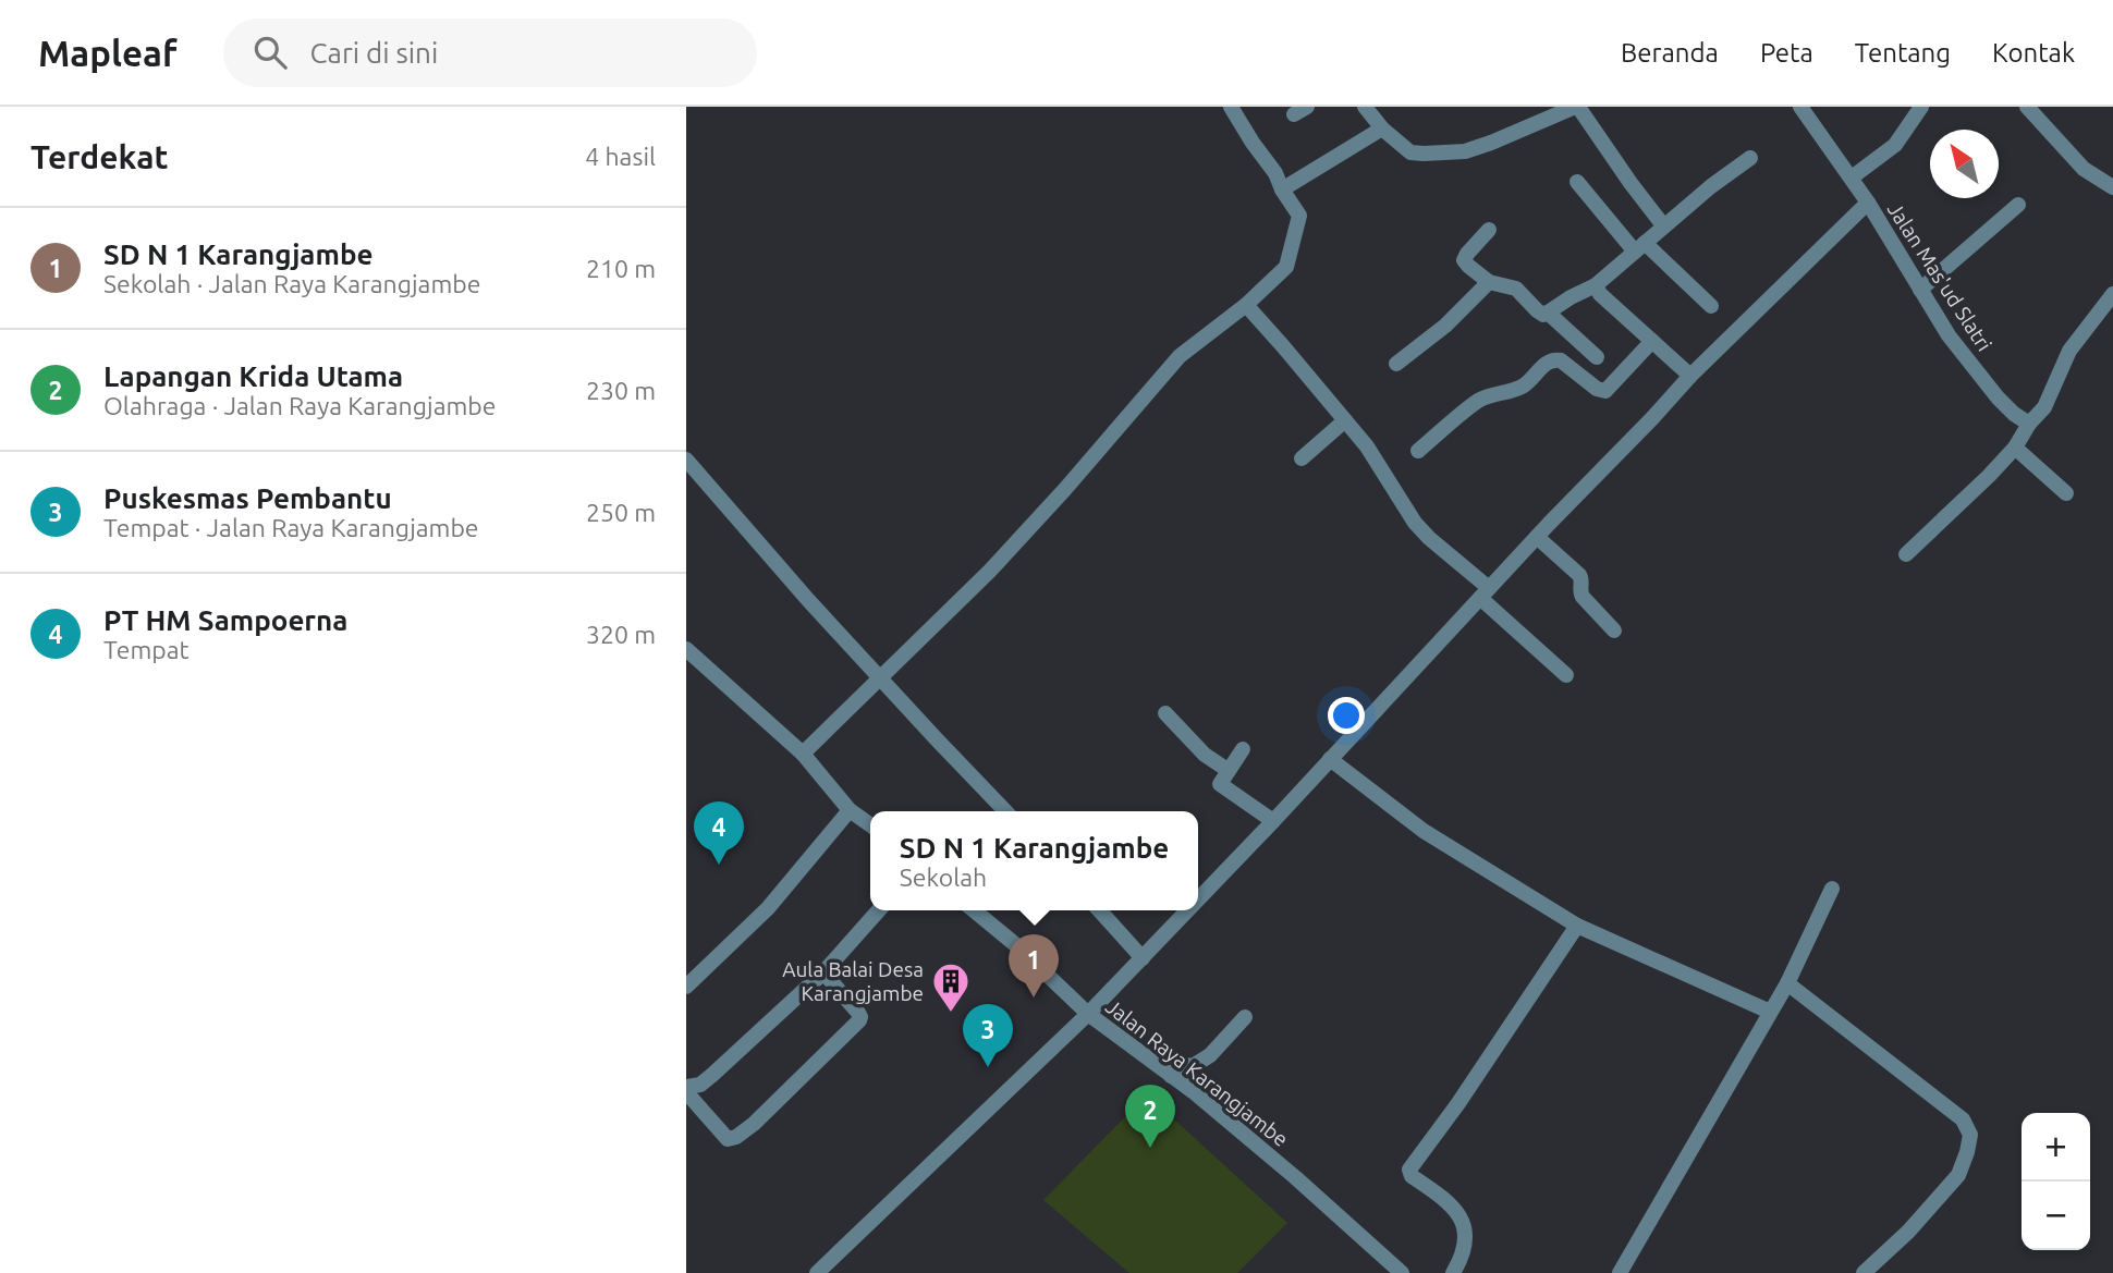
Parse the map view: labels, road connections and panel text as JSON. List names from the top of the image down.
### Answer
{
  "streets": {
    "street": ["Jalan Mas'ud Slatri", "Jalan Raya Karangjambe"]
  },
  "places": {
    "building": ["Aula Balai Desa Karangjambe"]
  },
  "north": "top left",
  "page": {
    "header": "Mapleaf",
    "search": "Cari di sini",
    "nav": [
      "Beranda",
      "Peta",
      "Tentang",
      "Kontak"
    ],
    "heading": ["Terdekat", "4 hasil"],
    "list": [
      {
        "mark": "1",
        "name": "SD N 1 Karangjambe",
        "note": "Sekolah · Jalan Raya Karangjambe",
        "value": "210 m"
      },
      {
        "mark": "2",
        "name": "Lapangan Krida Utama",
        "note": "Olahraga · Jalan Raya Karangjambe",
        "value": "230 m"
      },
      {
        "mark": "3",
        "name": "Puskesmas Pembantu",
        "note": "Tempat · Jalan Raya Karangjambe",
        "value": "250 m"
      },
      {
        "mark": "4",
        "name": "PT HM Sampoerna",
        "note": "Tempat",
        "value": "320 m"
      }
    ],
    "pins": [
      "4",
      "1",
      "3",
      "2"
    ],
    "popup": ["SD N 1 Karangjambe", "Sekolah"],
    "map_buttons": ["+", "−"]
  }
}
